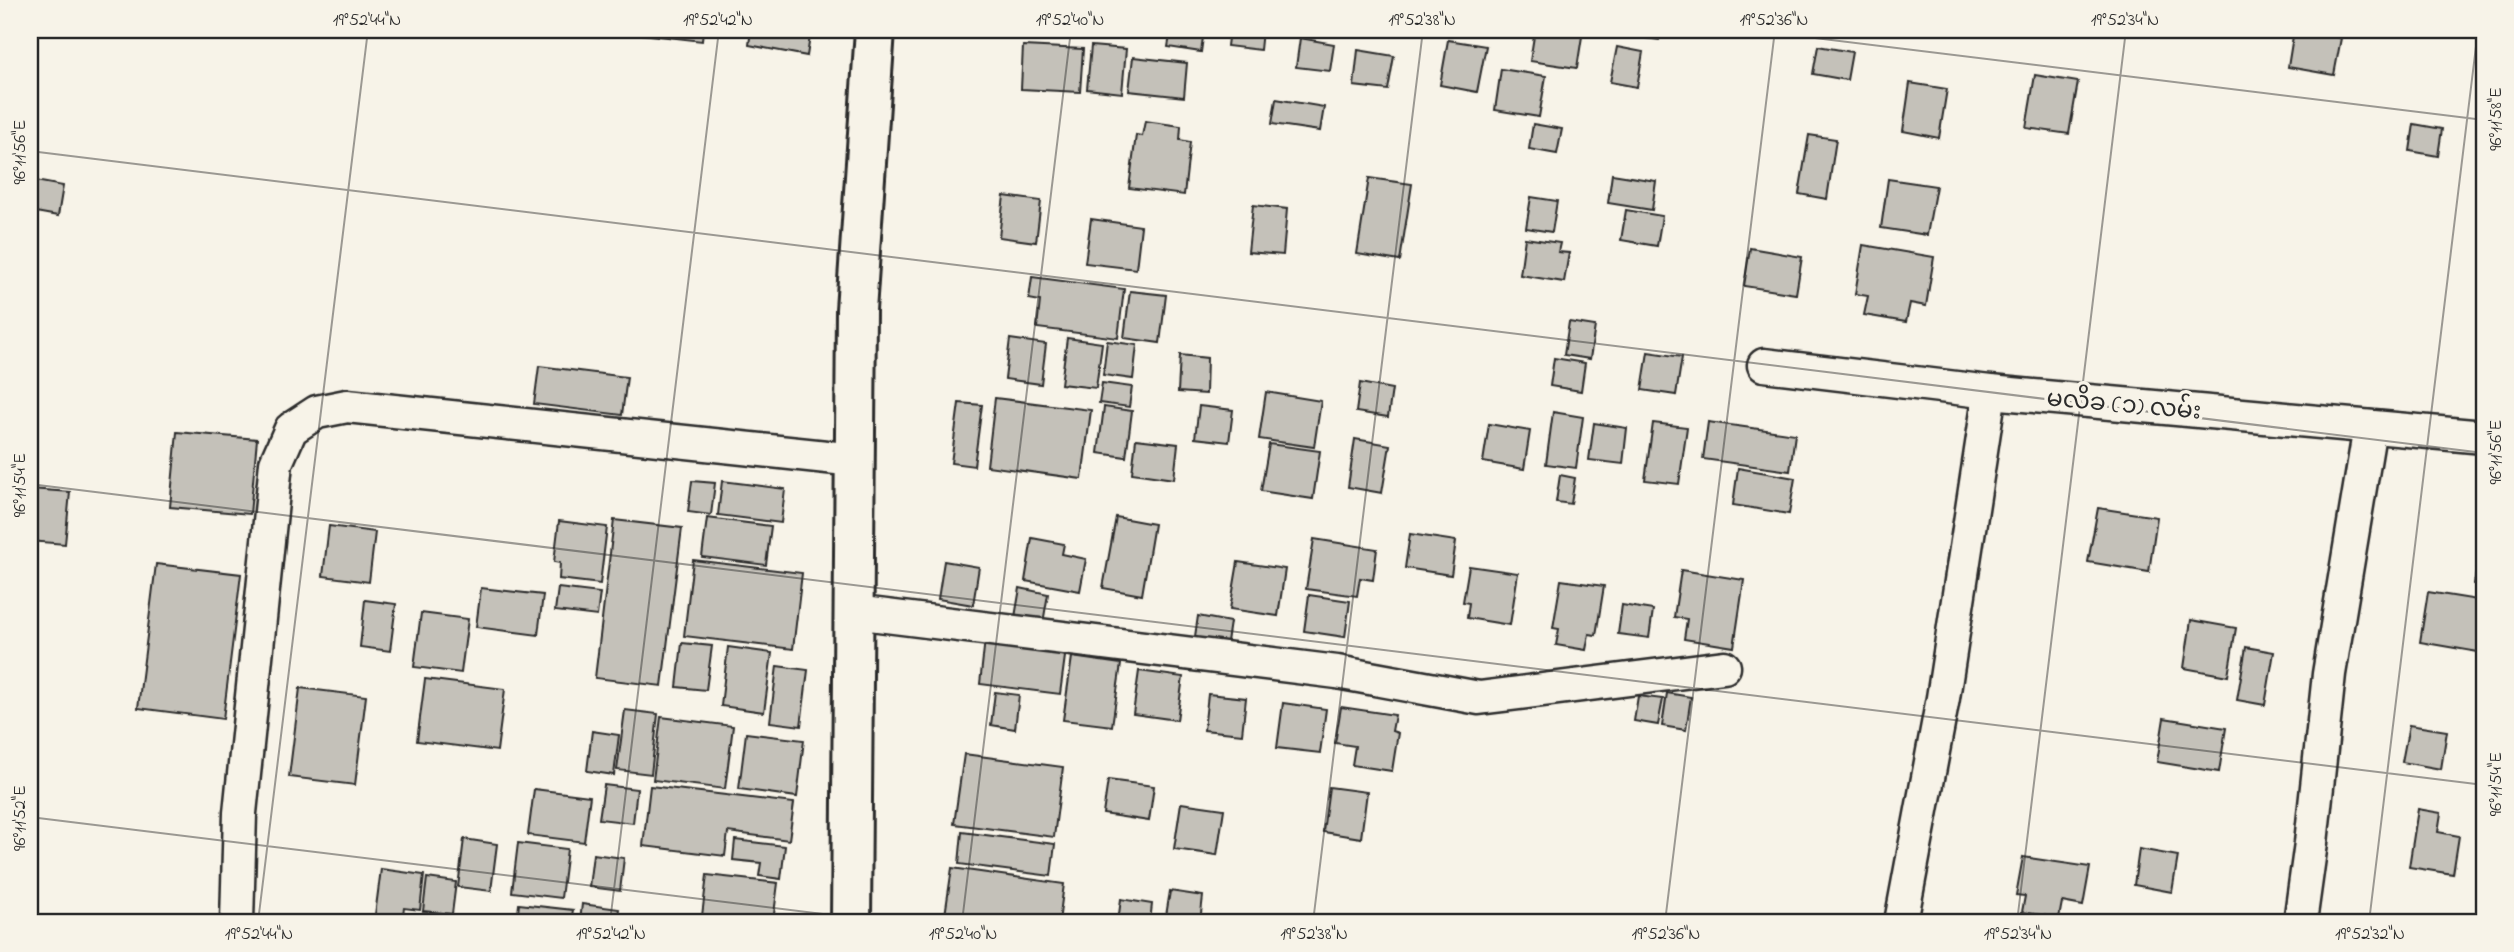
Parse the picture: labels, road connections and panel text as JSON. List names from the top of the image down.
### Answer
{
  "streets": {
    "street": ["မလိခ (၁) လမ်း"]
  },
  "coordinates": [
    "19°52'44\"N",
    "19°52'42\"N",
    "19°52'40\"N",
    "19°52'38\"N",
    "19°52'36\"N",
    "19°52'34\"N",
    "96°11'58\"E",
    "96°11'56\"E",
    "96°11'54\"E",
    "96°11'52\"E",
    "19°52'32\"N"
  ]
}
